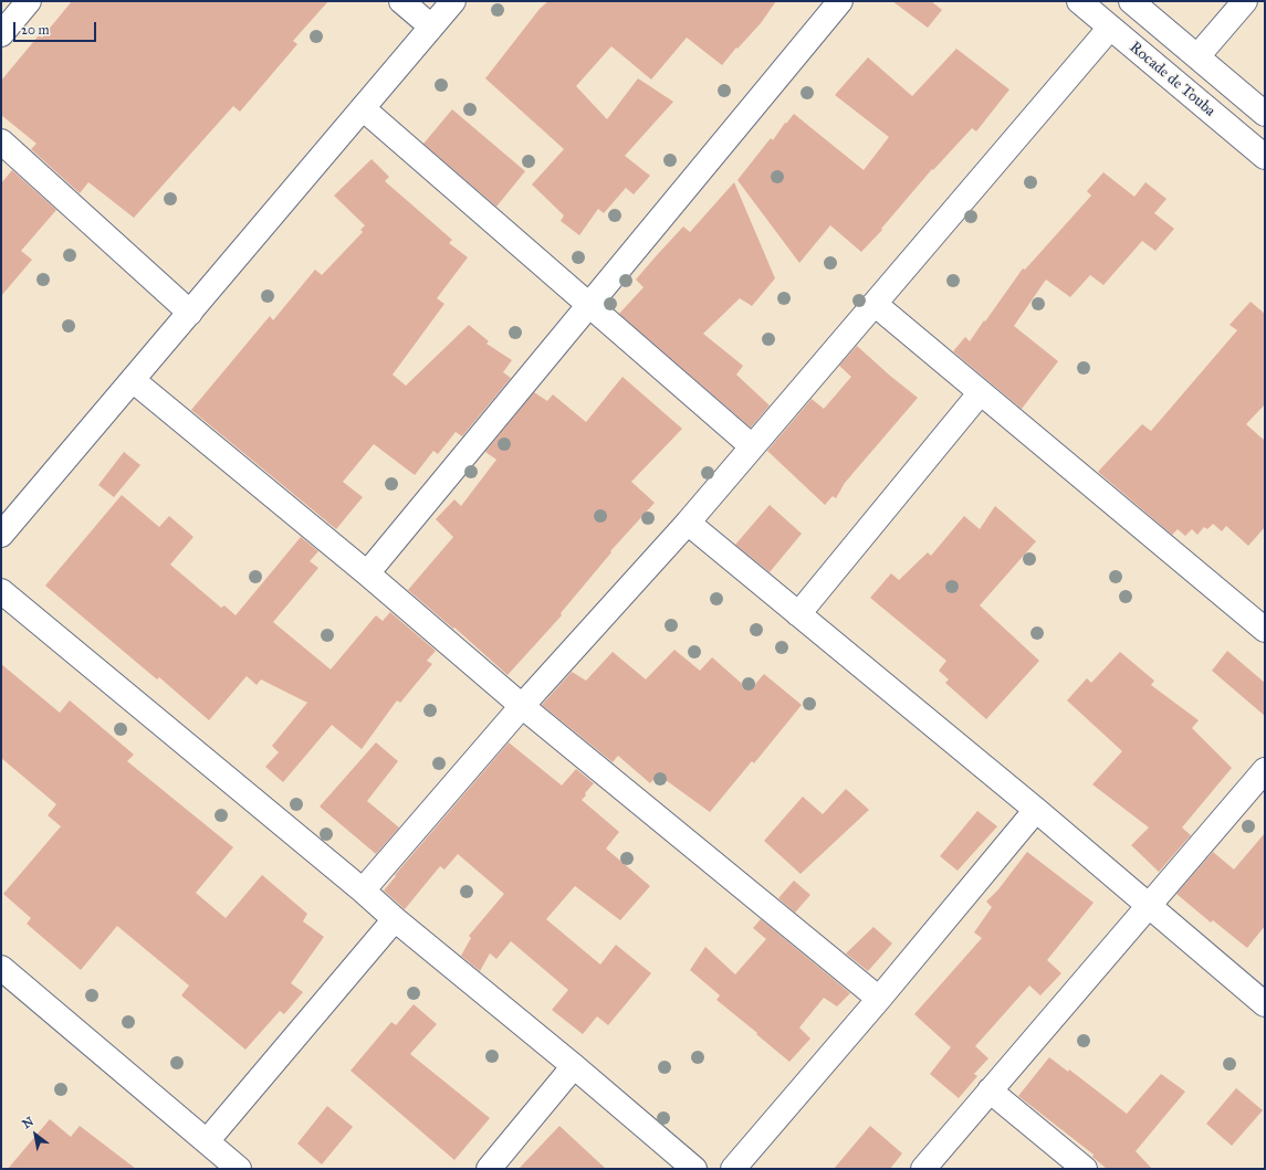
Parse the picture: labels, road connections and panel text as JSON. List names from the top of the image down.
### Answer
{
  "streets": {
    "street": ["Rocade de Touba"]
  },
  "scale_bar": "20 m",
  "north": "top left"
}
